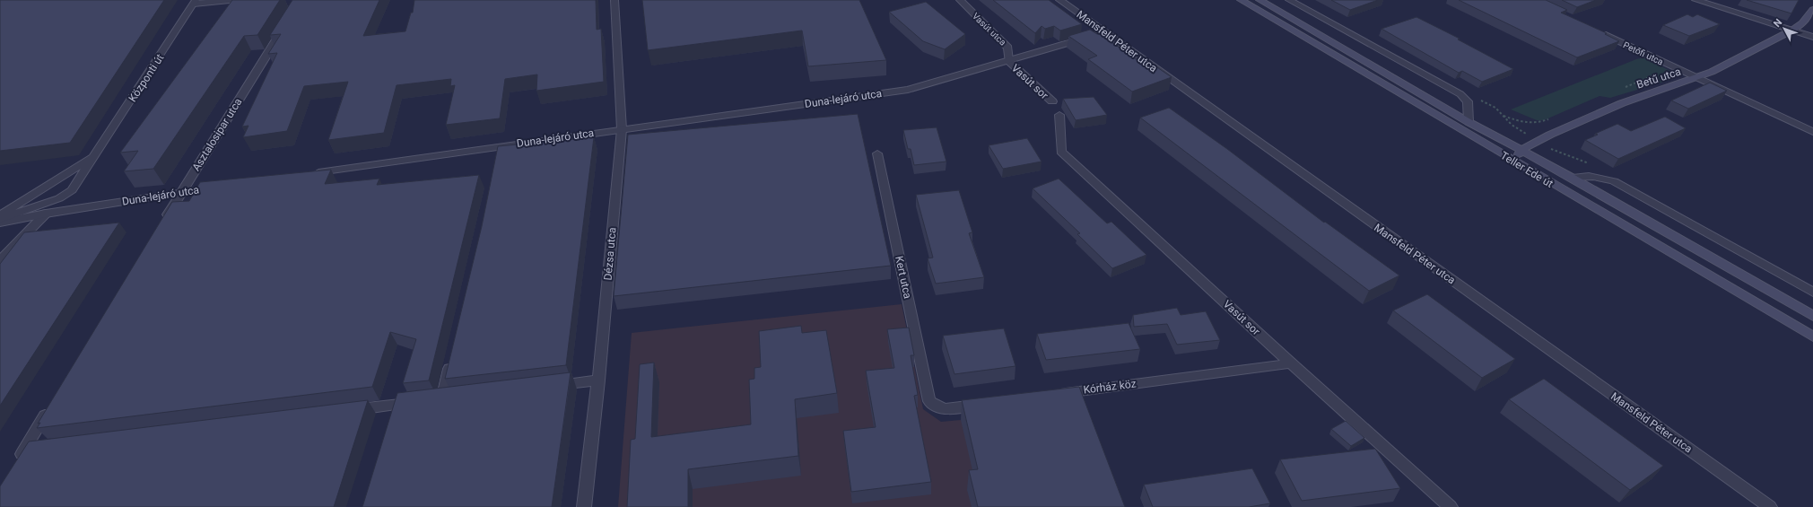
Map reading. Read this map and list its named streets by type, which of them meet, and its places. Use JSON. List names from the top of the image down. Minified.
{"streets":{"main road":["Betű utca","Teller Ede út"],"street":["Vasút utca","Mansfeld Péter utca","Petőfi utca","Központi út","Vasút sor","Duna-lejáró utca","Asztalosipar utca","Dézsa utca","Kert utca","Kórház köz"]},"crossings":[["Vasút utca","Vasút sor"],["Vasút utca","Duna-lejáró utca"],["Mansfeld Péter utca","Duna-lejáró utca"],["Petőfi utca","Betű utca"],["Betű utca","Teller Ede út"],["Vasút sor","Duna-lejáró utca"],["Vasút sor","Kórház köz"],["Duna-lejáró utca","Asztalosipar utca"],["Duna-lejáró utca","Dézsa utca"]],"north":"top left"}
